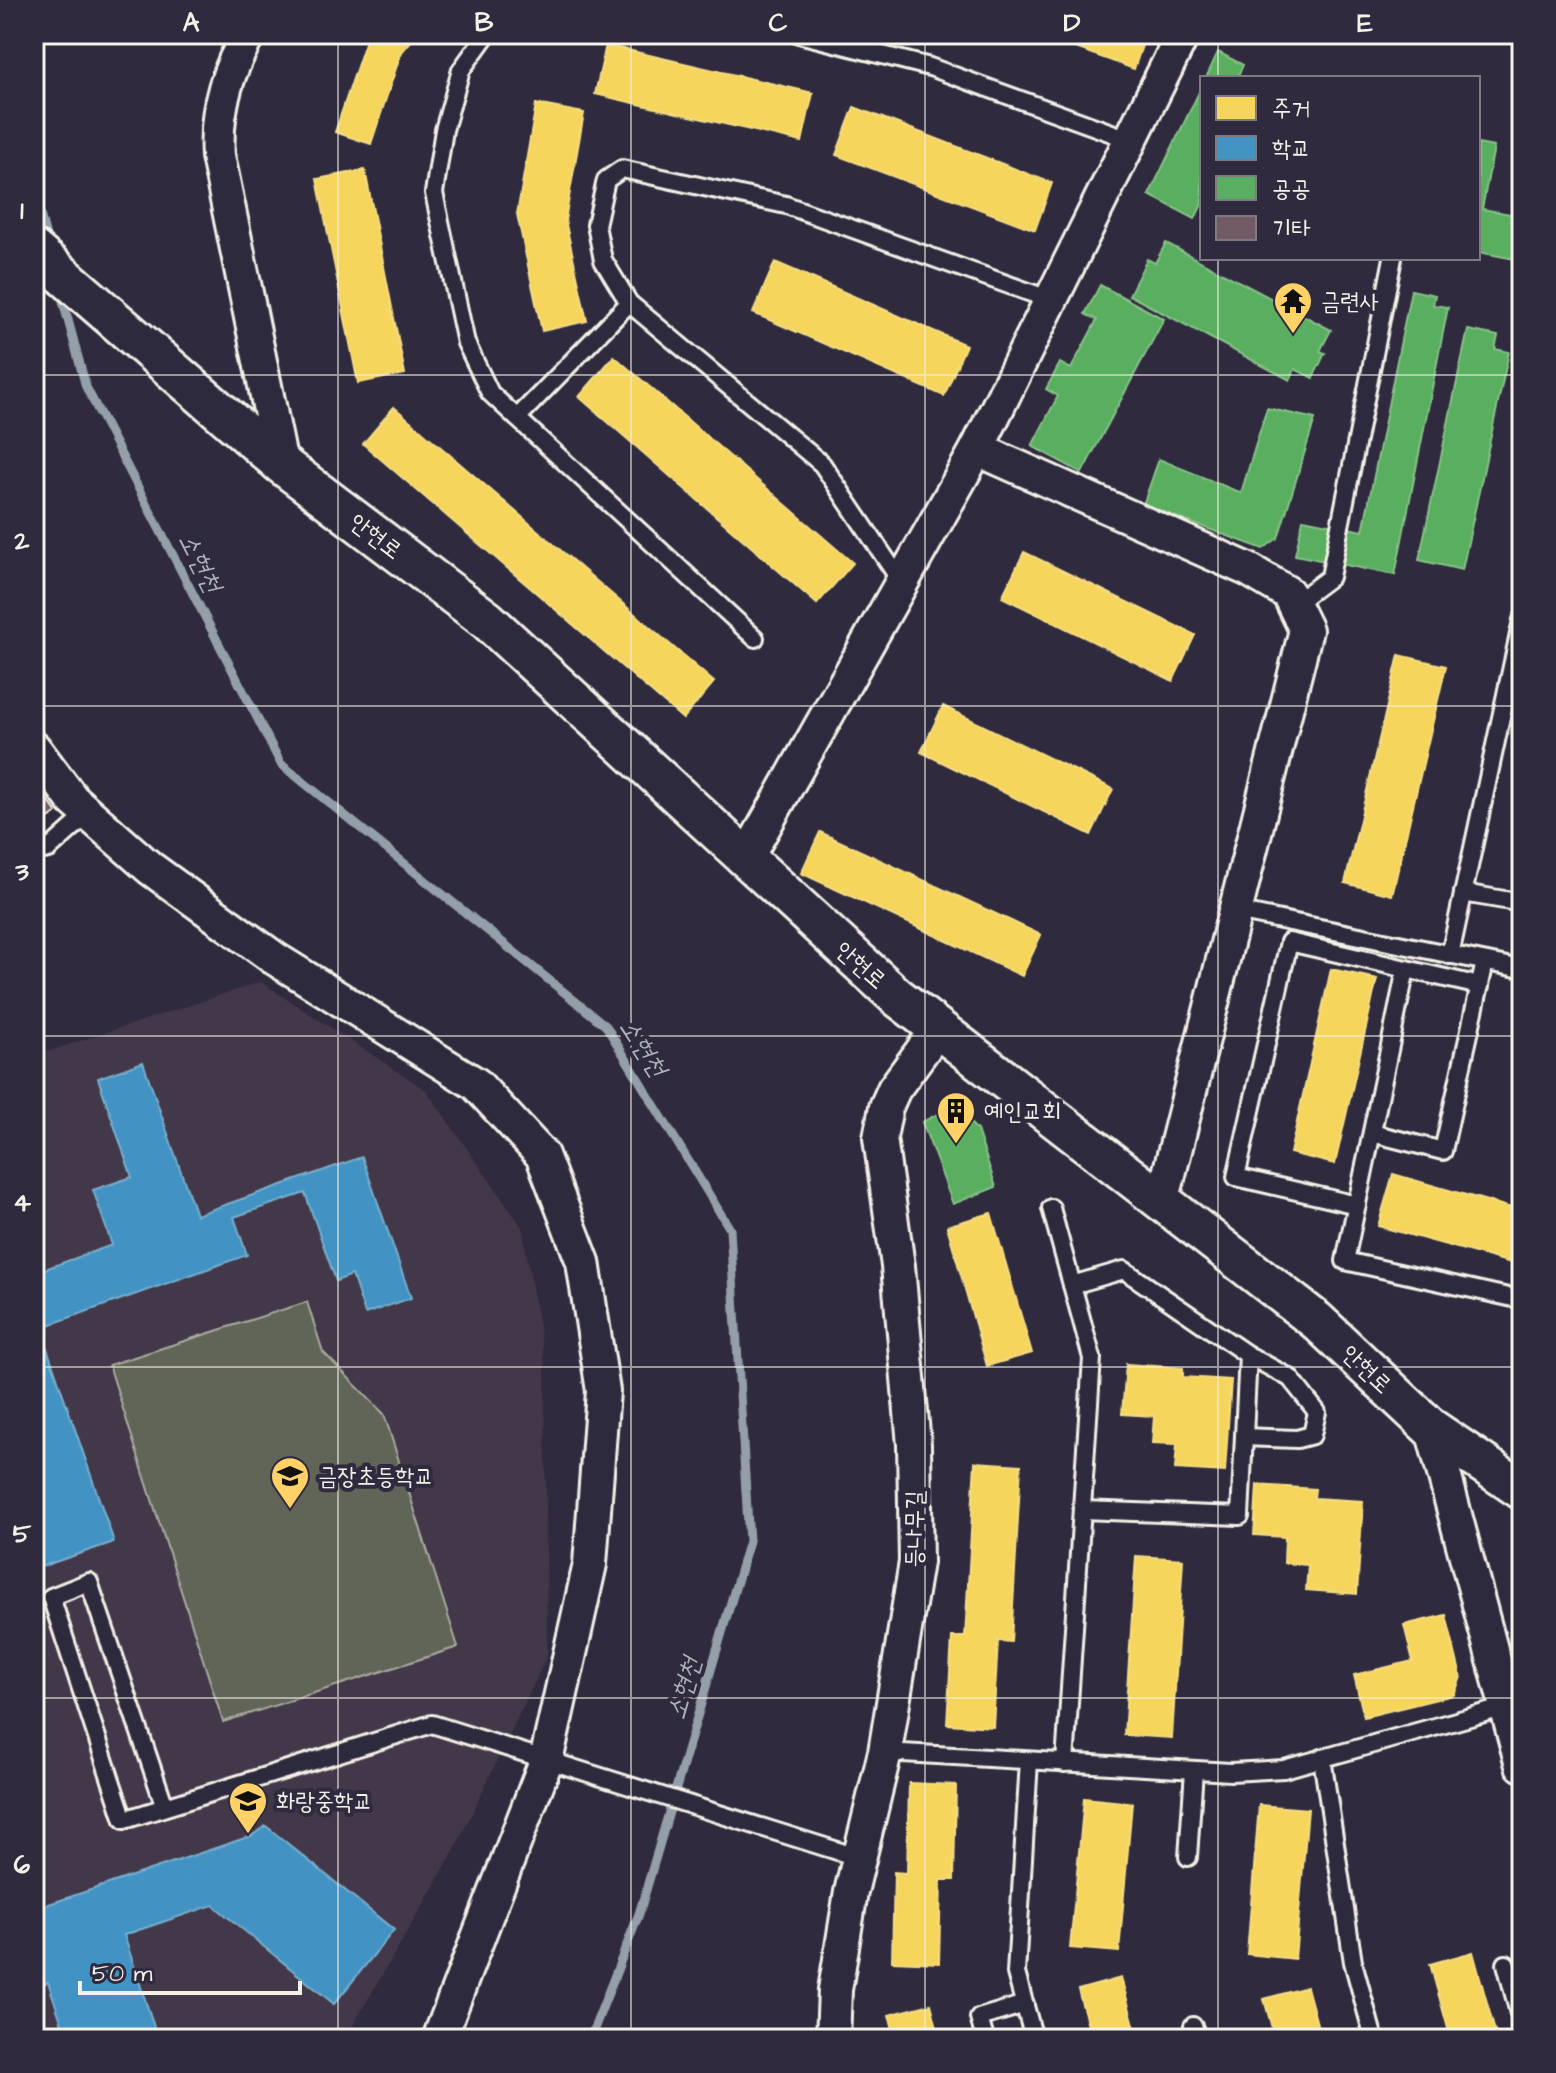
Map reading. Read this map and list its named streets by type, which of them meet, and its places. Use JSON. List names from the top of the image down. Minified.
{"streets":{"street":["안현로","등나무길"]},"crossings":[["안현로","등나무길"]],"water":["소현천"],"places":{"temple":["금련사"],"building":["예인교회"],"school or university":["금장초등학교","화랑중학교"]},"legend":["주거","학교","공공","기타"],"scale_bar":"50 m","grid":{"columns":["A","B","C","D","E"],"rows":["1","2","3","4","5","6"]}}
